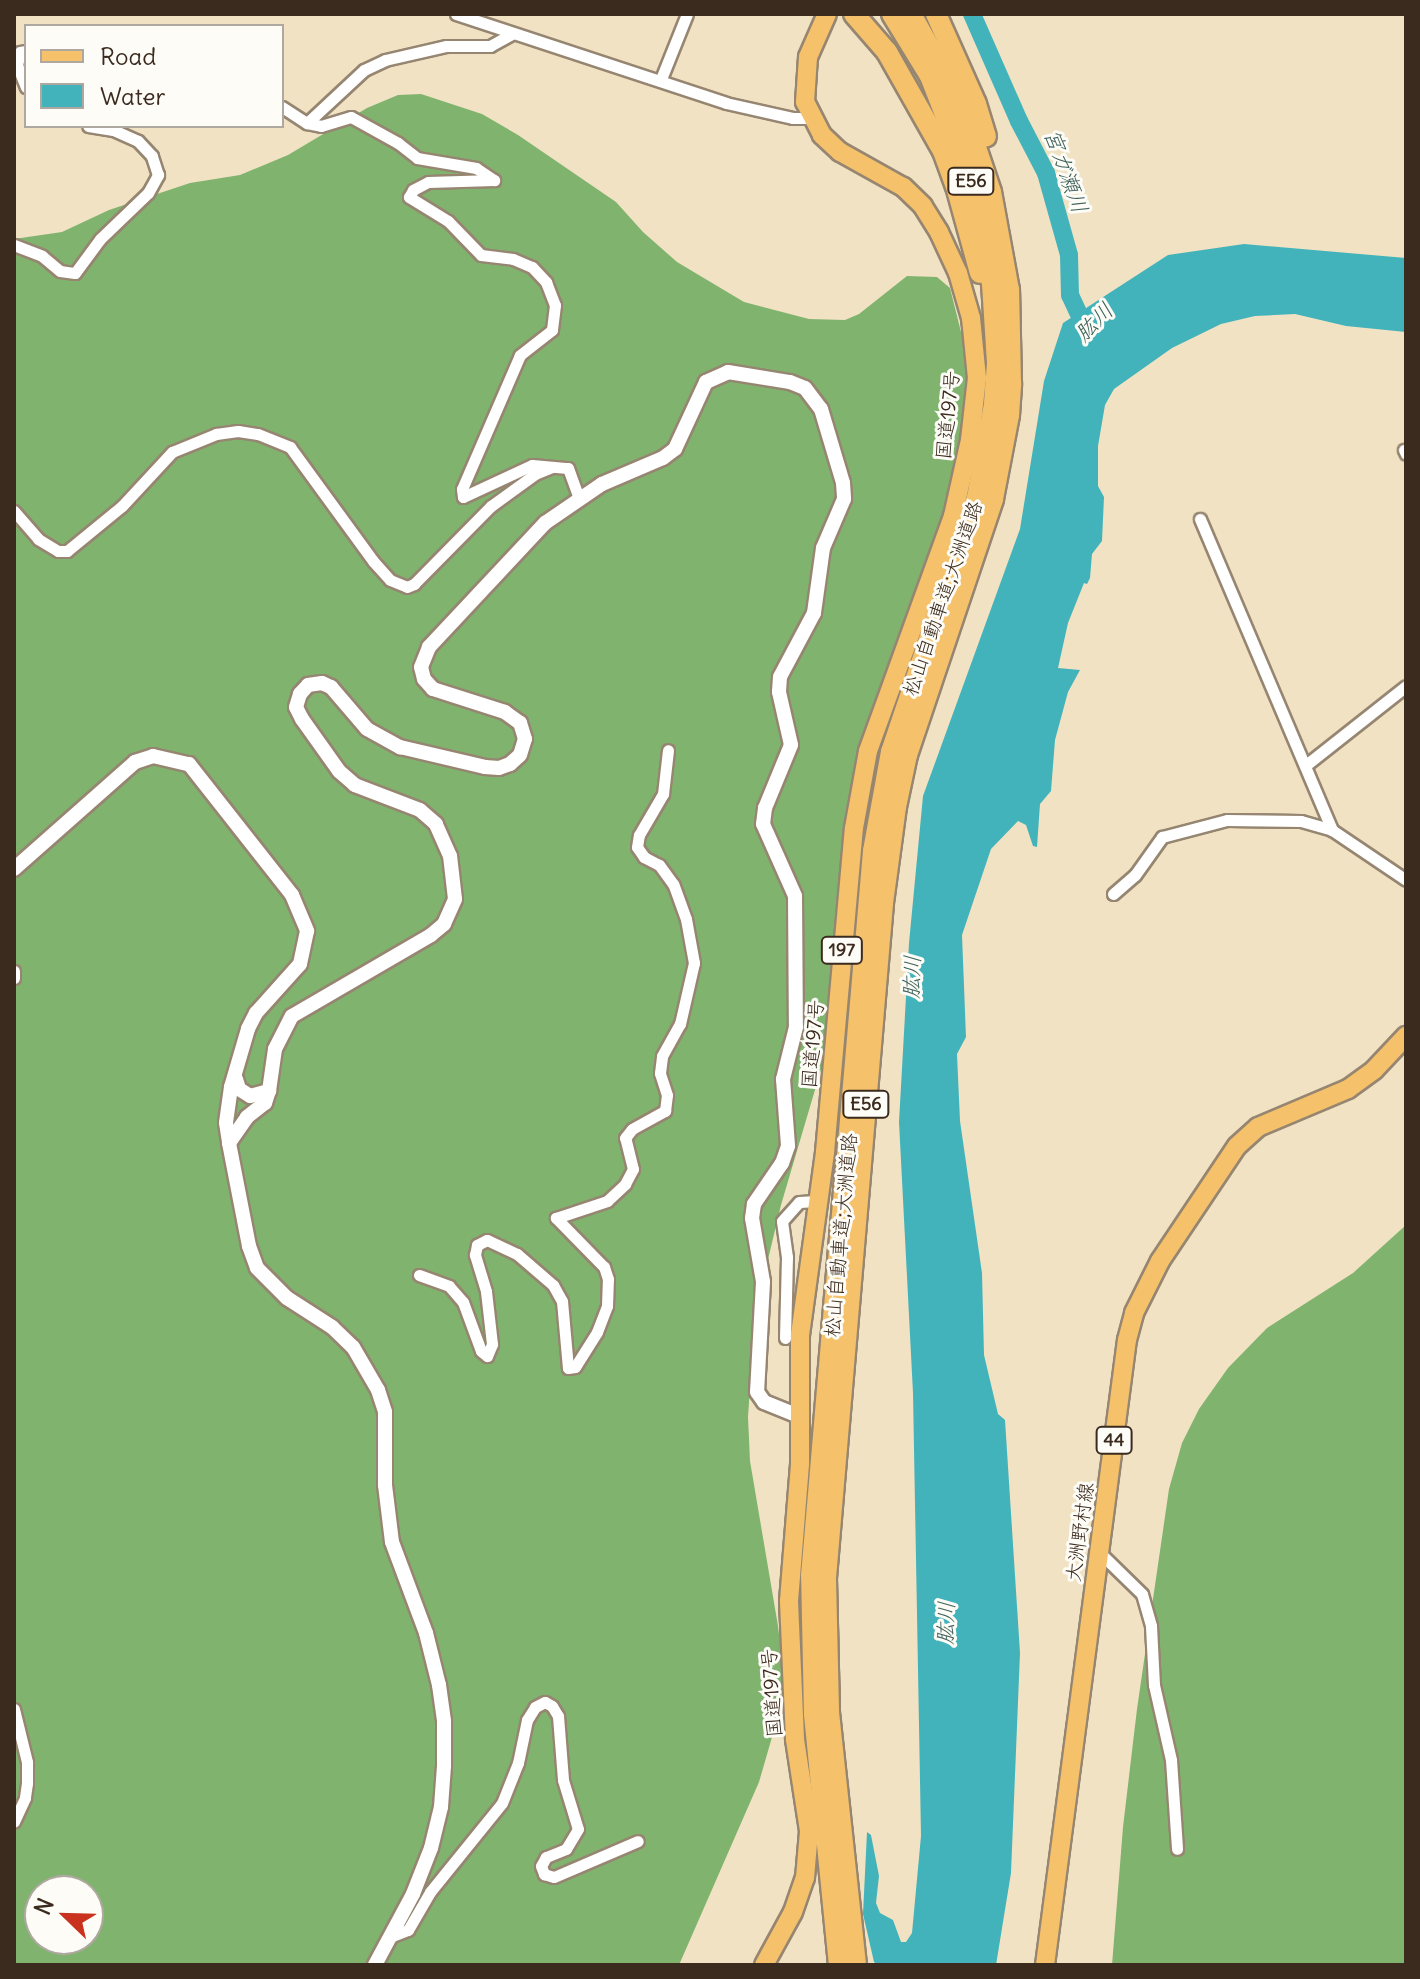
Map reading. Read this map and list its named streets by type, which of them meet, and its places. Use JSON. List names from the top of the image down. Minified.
{"streets":{"highway":["E56","松山自動車道;大洲道路"],"main road":["国道197号","197","44","大洲野村線"]},"water":["宮ガ瀬川","肱川"],"legend":["Road","Water"],"north":"top left"}
